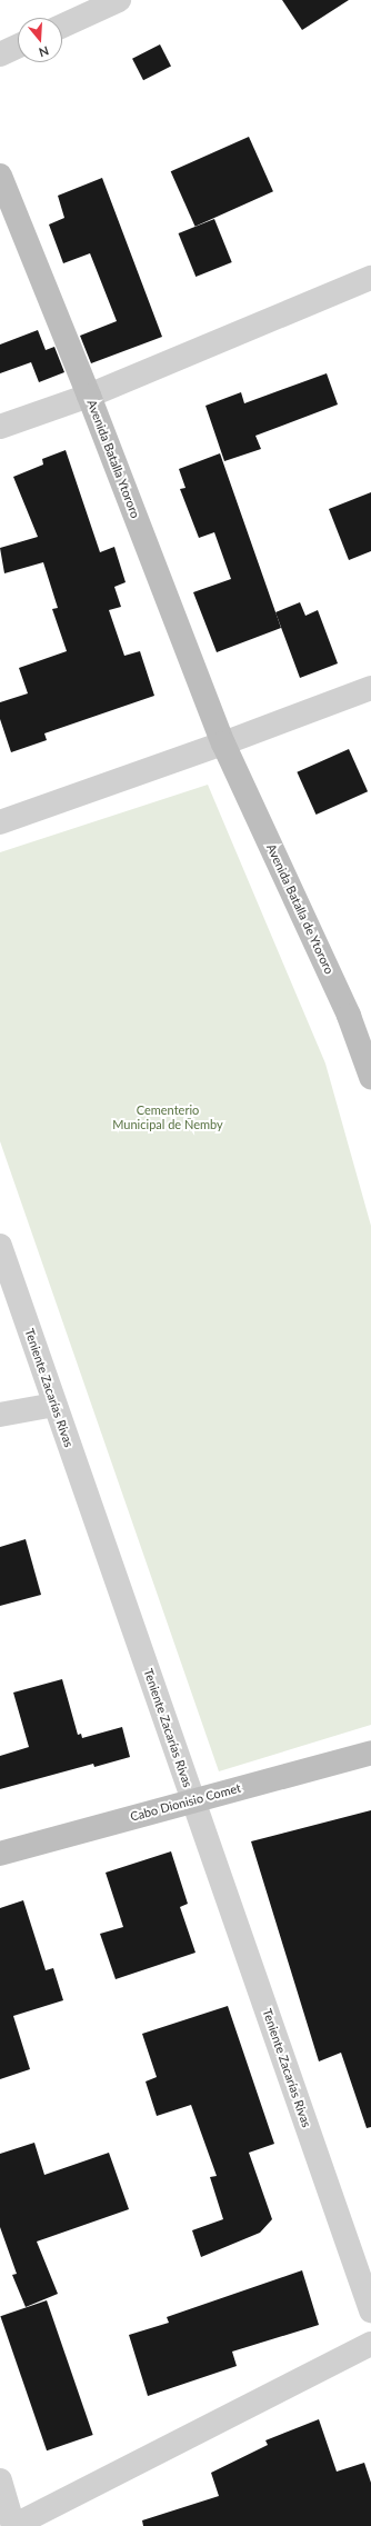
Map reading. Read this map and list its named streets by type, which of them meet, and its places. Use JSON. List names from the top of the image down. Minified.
{"streets":{"street":["Avenida Batalla Ytororo","Avenida Batalla de Ytororo","Teniente Zacarías Rivas","Cabo Dionisio Comet"]},"crossings":[["Avenida Batalla Ytororo","Avenida Batalla de Ytororo"],["Teniente Zacarías Rivas","Cabo Dionisio Comet"]],"parks":["Cementerio Municipal de Ñemby"],"north":"bottom"}
